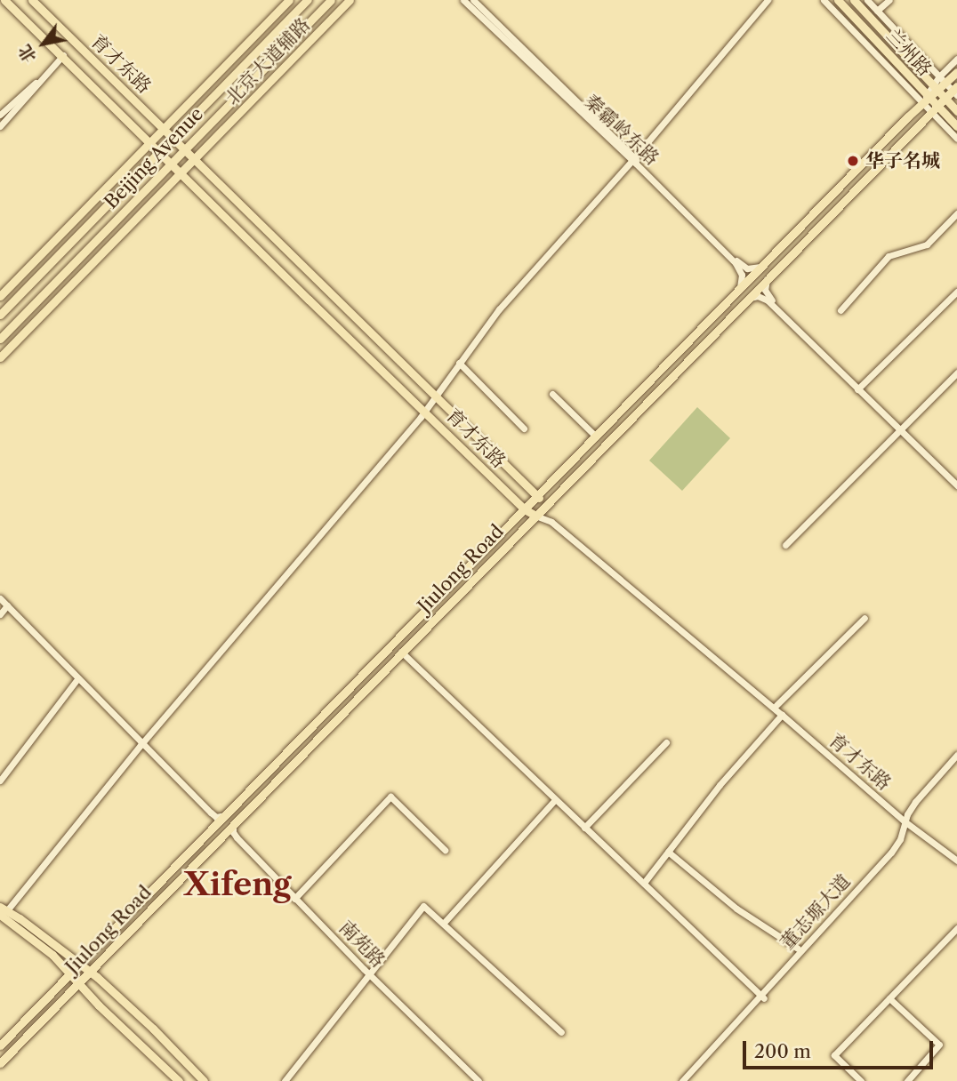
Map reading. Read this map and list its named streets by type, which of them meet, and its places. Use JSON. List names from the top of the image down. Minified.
{"streets":{"main road":["兰州路","北京大道辅路","育才东路","Beijing Avenue","Jiulong Road"],"street":["秦霸岭东路","董志塬大道","南苑路"]},"crossings":[["兰州路","Jiulong Road"],["北京大道辅路","育才东路"],["育才东路","Beijing Avenue"],["育才东路","Jiulong Road"],["育才东路","董志塬大道"],["秦霸岭东路","Jiulong Road"],["Jiulong Road","南苑路"]],"districts":["Xifeng"],"places":["华子名城"],"scale_bar":"200 m","north":"bottom left"}
